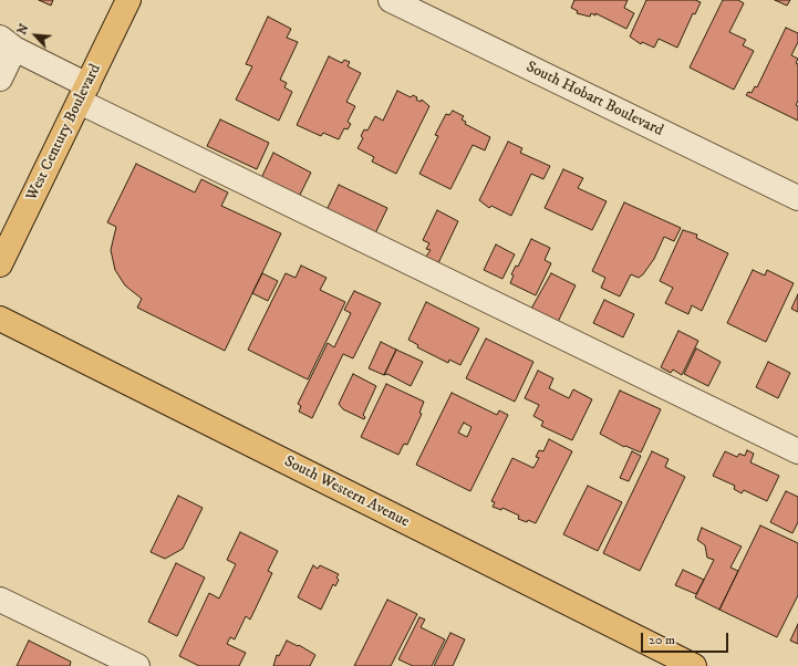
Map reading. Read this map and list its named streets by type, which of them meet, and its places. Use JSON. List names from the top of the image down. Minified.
{"streets":{"main road":["West Century Boulevard","South Western Avenue"],"street":["South Hobart Boulevard"]},"scale_bar":"20 m","north":"top left"}
